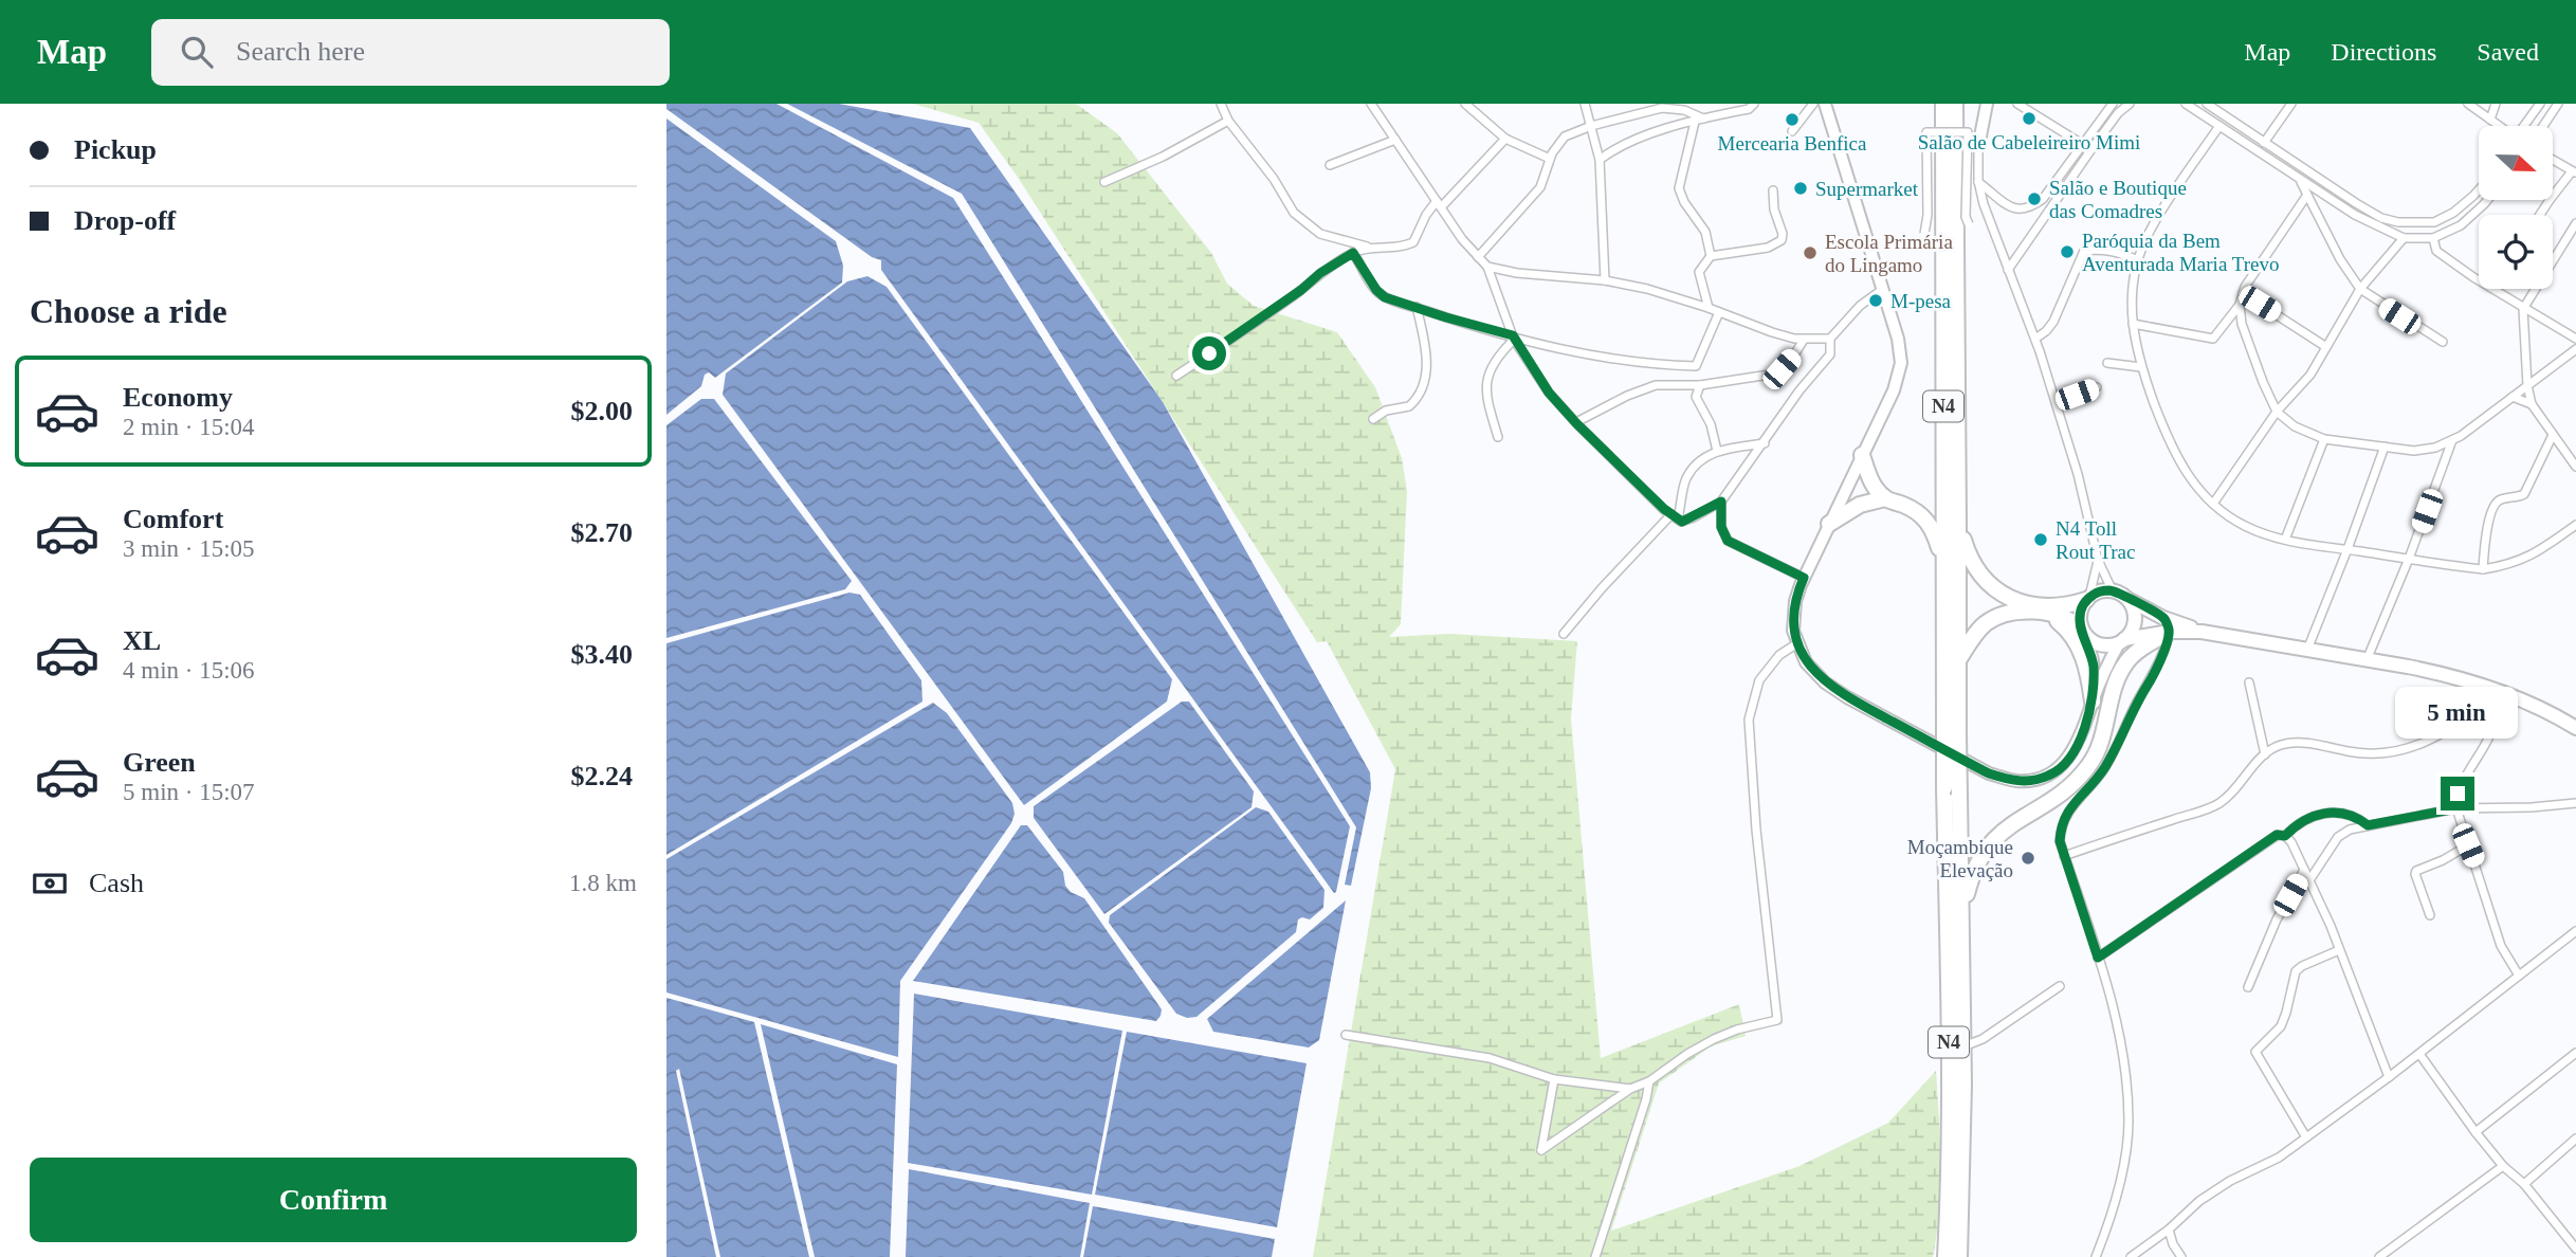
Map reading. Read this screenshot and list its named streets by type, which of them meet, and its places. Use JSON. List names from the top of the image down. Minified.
{"streets":{"highway":["N4"]},"places":["Salão de Cabeleireiro Mimi","Mercearia Benfica","Supermarket","Salão e Boutique das Comadres","Paróquia da Bem Aventurada Maria Trevo","Escola Primária do Lingamo","M-pesa","N4 Toll Rout Trac","Moçambique Elevação"],"north":"right","page":{"header":"Map","search":"Search here","nav":["Map","Directions","Saved"],"banner":["Pickup","Drop-off"],"heading":"Choose a ride","list":[{"name":"Economy","note":"2 min · 15:04","value":"$2.00"},{"name":"Comfort","note":"3 min · 15:05","value":"$2.70"},{"name":"XL","note":"4 min · 15:06","value":"$3.40"},{"name":"Green","note":"5 min · 15:07","value":"$2.24"}],"bubble":"5 min","pay":["Cash","1.8 km"],"buttons":"Confirm"}}
